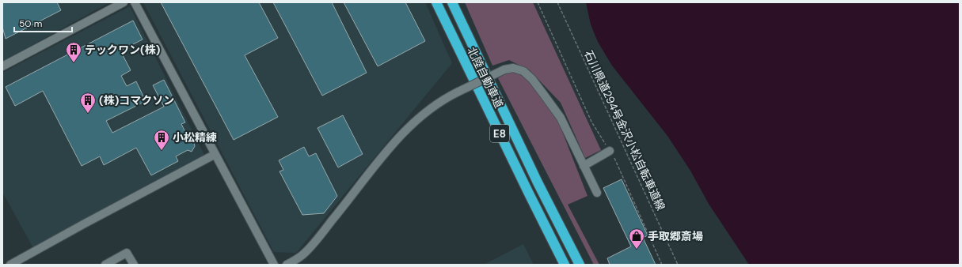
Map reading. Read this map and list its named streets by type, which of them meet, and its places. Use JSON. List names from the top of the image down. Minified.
{"streets":{"highway":["北陸自動車道","E8"],"path":["石川県道294号金沢小松自転車道線"]},"places":{"building":["テックワン(株)","(株)コマクソン","小松精練"],"shop":["手取郷斎場"]},"scale_bar":"50 m"}
